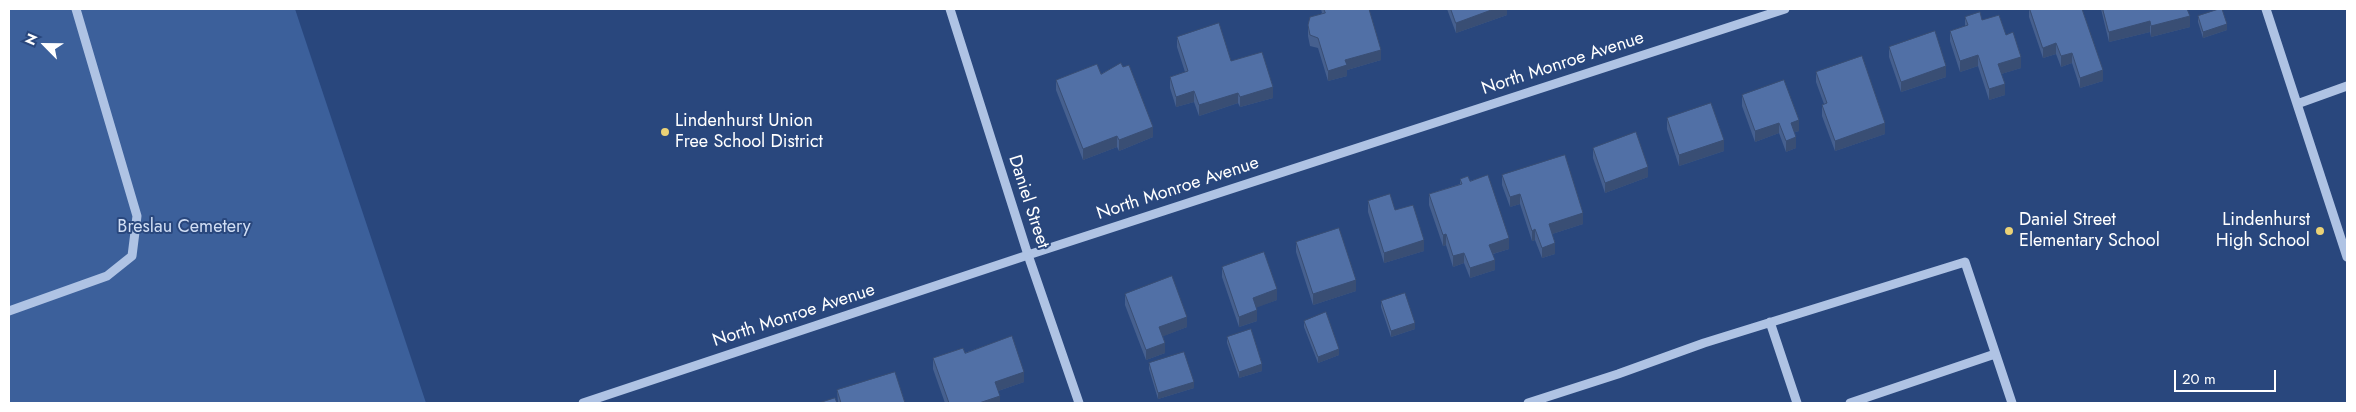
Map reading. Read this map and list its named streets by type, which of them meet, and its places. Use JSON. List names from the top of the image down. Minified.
{"streets":{"street":["North Monroe Avenue","Daniel Street"]},"crossings":[["North Monroe Avenue","Daniel Street"]],"parks":["Breslau Cemetery"],"places":["Lindenhurst Union Free School District","Daniel Street Elementary School","Lindenhurst High School"],"scale_bar":"20 m","north":"top left"}
